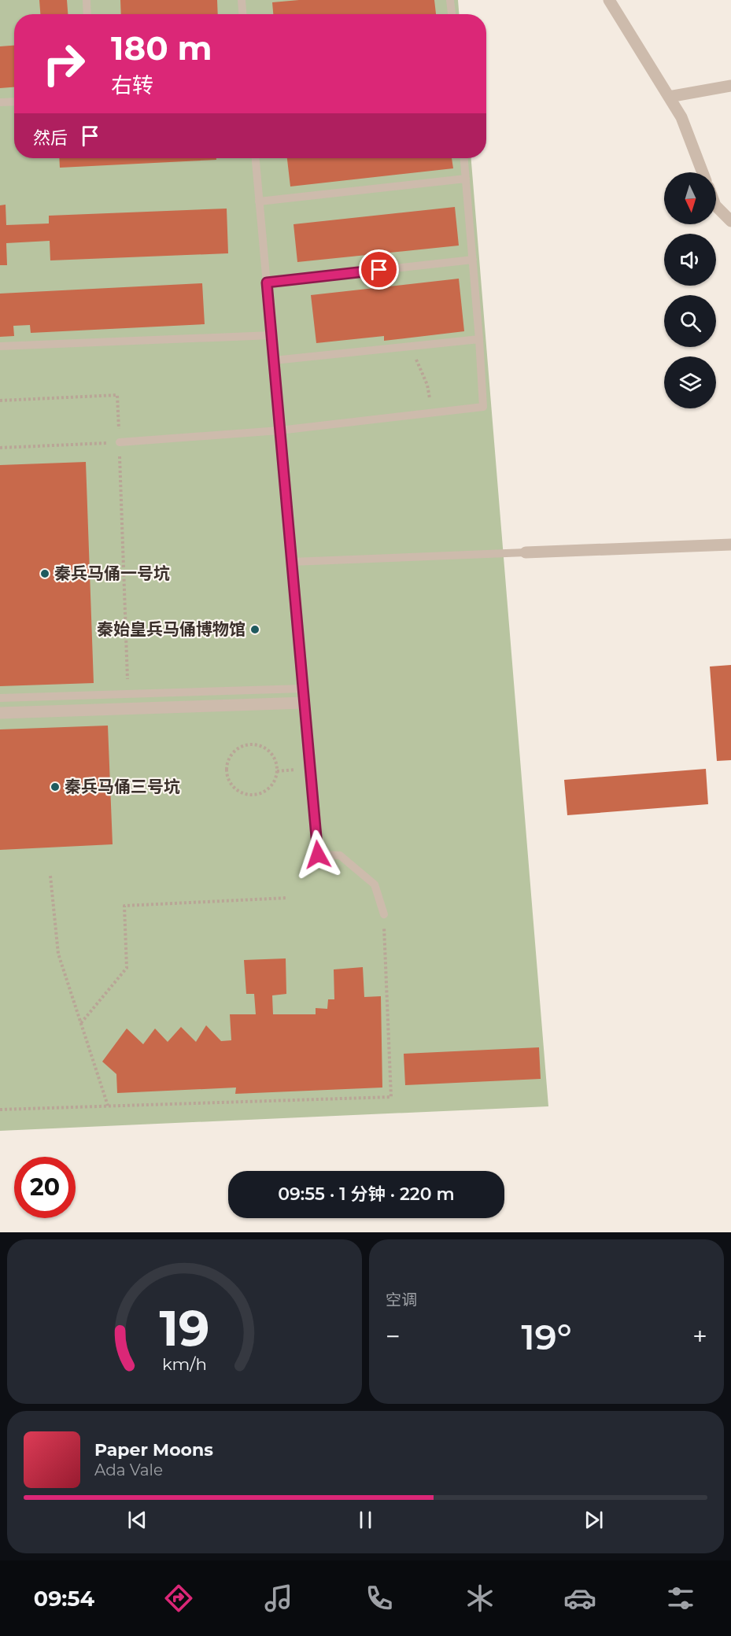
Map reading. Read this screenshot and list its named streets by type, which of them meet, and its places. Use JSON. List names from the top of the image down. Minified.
{"places":["秦兵马俑一号坑","秦始皇兵马俑博物馆","秦兵马俑三号坑"],"north":"bottom","page":{"turn":["180 m","右转"],"then":"然后","limit":"20","trip":"09:55 · 1 分钟 · 220 m","tile":"空调","heat":["−","19°","+"],"song":["Paper Moons","Ada Vale"],"tabs":"09:54","gauge":["19","km/h"]}}
